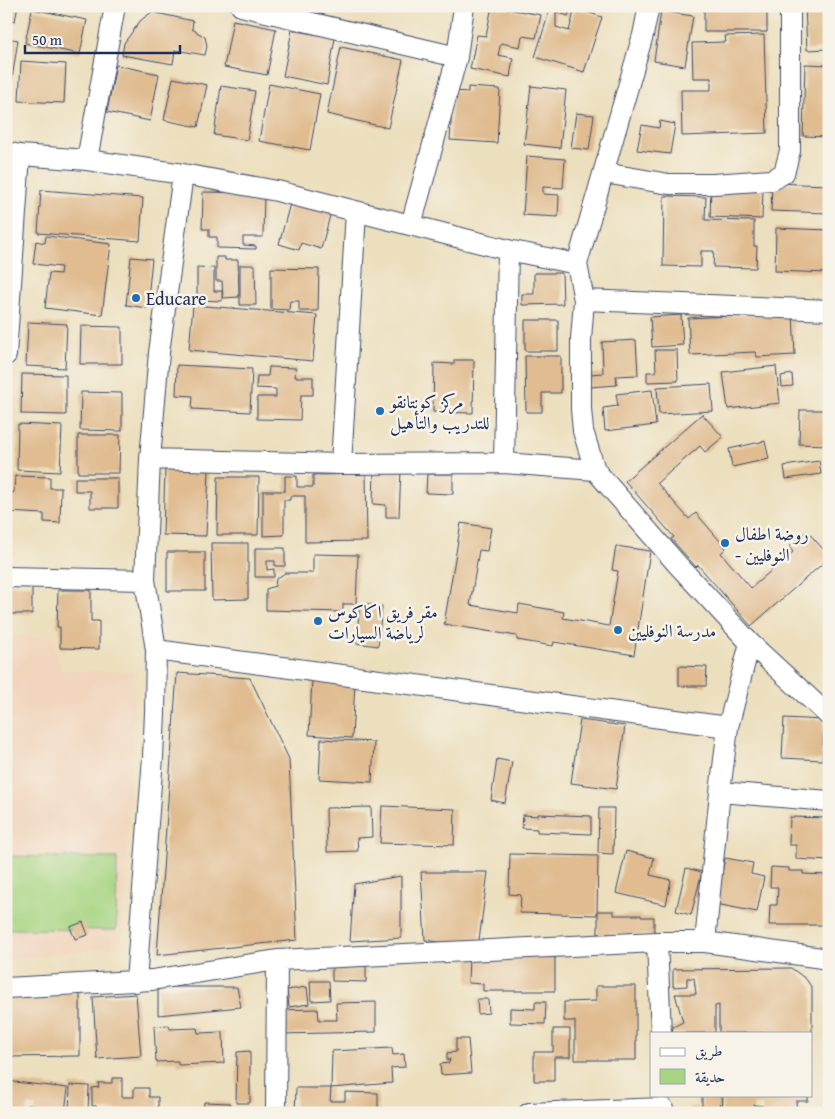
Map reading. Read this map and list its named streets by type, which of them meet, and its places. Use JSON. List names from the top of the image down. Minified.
{"places":["Educare","مركز كونتانقو للتدريب والتأهيل","روضة اطفال - النوفليين","مقر فريق اكاكوس لرياضة السيارات","مدرسة النوفليين"],"legend":["طريق","حديقة"],"scale_bar":"50 m"}
